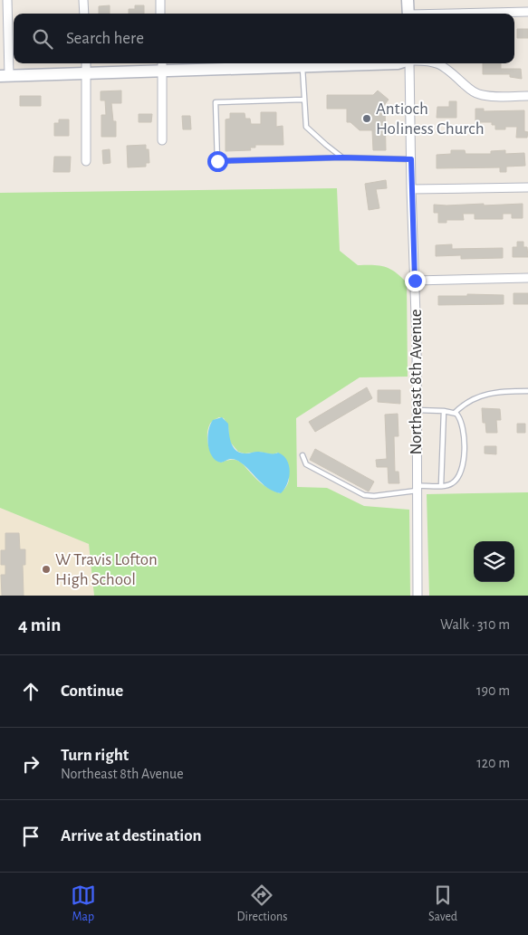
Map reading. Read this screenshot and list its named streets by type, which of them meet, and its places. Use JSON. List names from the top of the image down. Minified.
{"streets":{"street":["Northeast 8th Avenue"]},"places":["Antioch Holiness Church","W Travis Lofton High School"],"page":{"search":"Search here","heading":["4 min","Walk · 310 m"],"list":[["Continue","190 m"],["Turn right","Northeast 8th Avenue","120 m"],"Arrive at destination"],"nav":["Map","Directions","Saved"]}}
